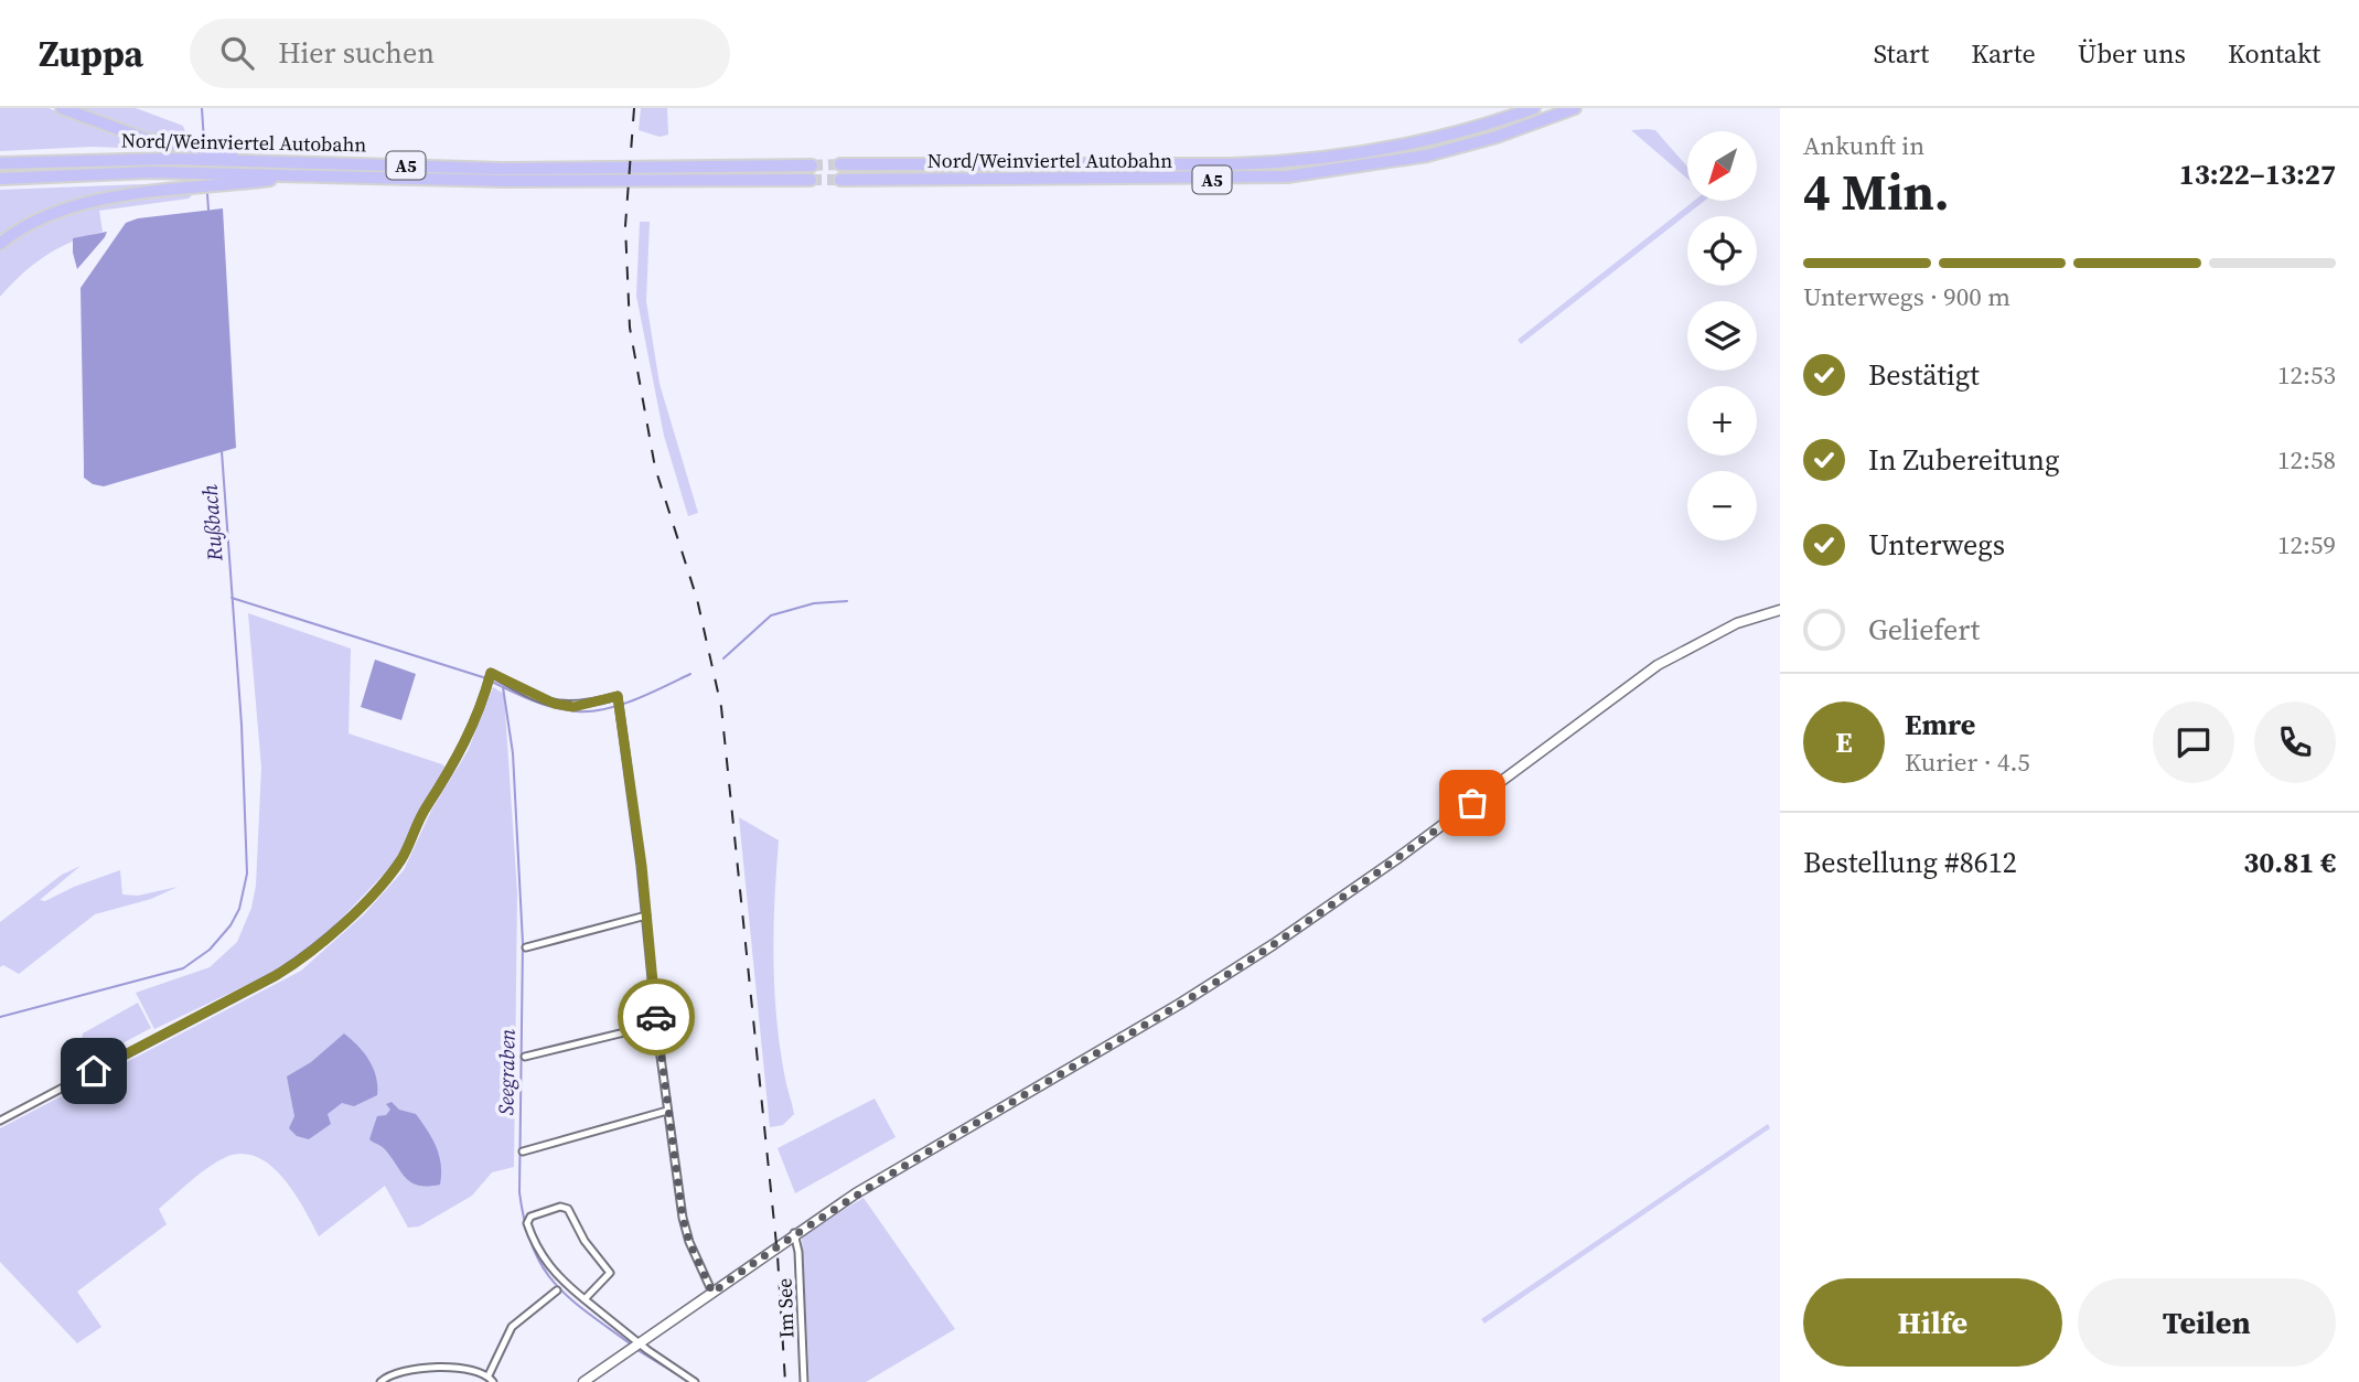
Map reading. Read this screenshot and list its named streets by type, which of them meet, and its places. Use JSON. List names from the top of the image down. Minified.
{"streets":{"highway":["Nord/Weinviertel Autobahn","A5"],"street":["Im See"]},"water":["Rußbach","Seegraben"],"north":"bottom left","page":{"header":"Zuppa","search":"Hier suchen","nav":["Start","Karte","Über uns","Kontakt"],"heading":["4 Min.","Ankunft in","13:22–13:27"],"panel":["Emre","Kurier · 4.5","Bestellung #8612","30.81 €"],"map_buttons":["+","−"],"bar":"Unterwegs · 900 m","list":[["Bestätigt","12:53"],["In Zubereitung","12:58"],["Unterwegs","12:59"],"Geliefert"],"round":"E","buttons":["Hilfe","Teilen"]}}
